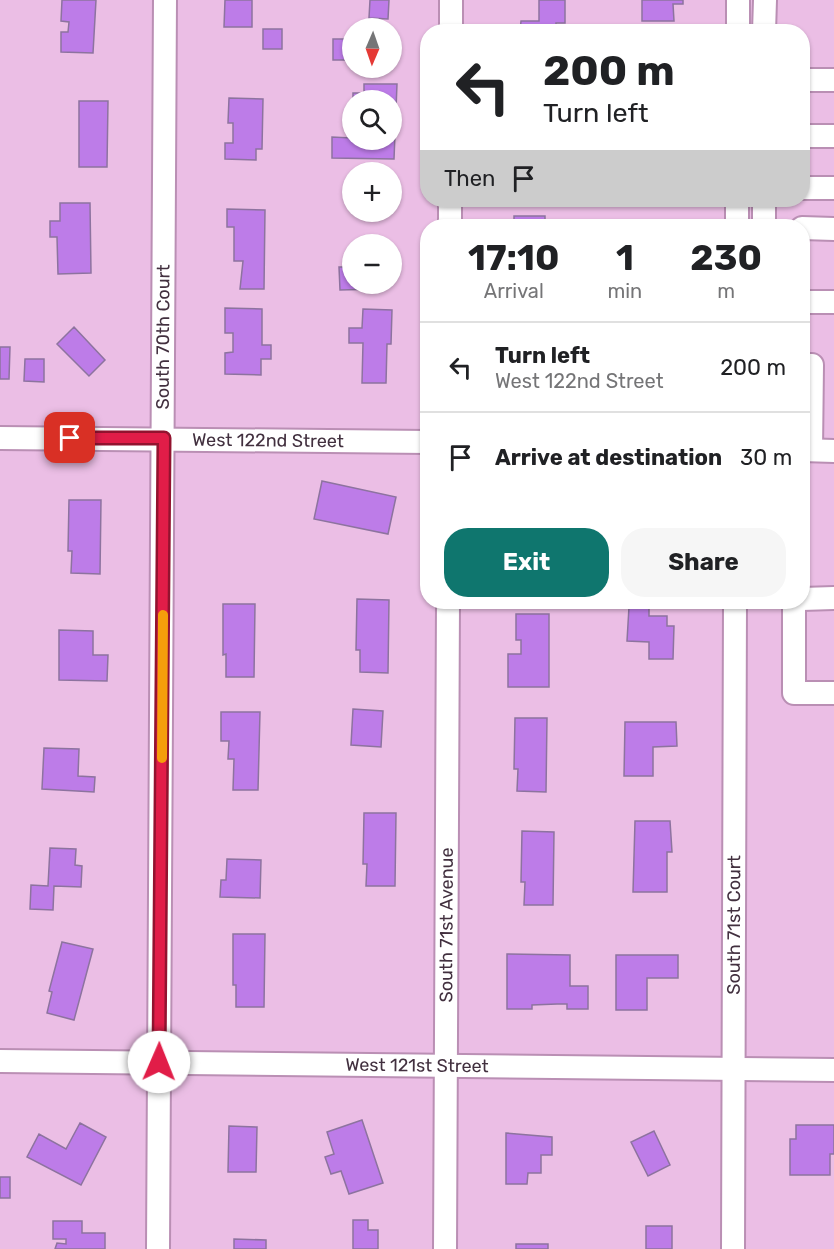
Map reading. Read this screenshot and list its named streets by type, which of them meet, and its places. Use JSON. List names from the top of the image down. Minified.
{"streets":{"street":["South 70th Court","West 122nd Street","South 71st Avenue","South 71st Court","West 121st Street"]},"crossings":[["South 70th Court","West 122nd Street"],["South 70th Court","West 121st Street"],["South 71st Avenue","West 121st Street"],["South 71st Court","West 121st Street"]],"north":"bottom","page":{"map_buttons":["+","−"],"turn":["200 m","Turn left"],"then":"Then","eta":["17:10","Arrival","1","min","230","m"],"list":[{"name":"Turn left","note":"West 122nd Street","value":"200 m"},{"name":"Arrive at destination","value":"30 m"}],"buttons":["Exit","Share"]}}
